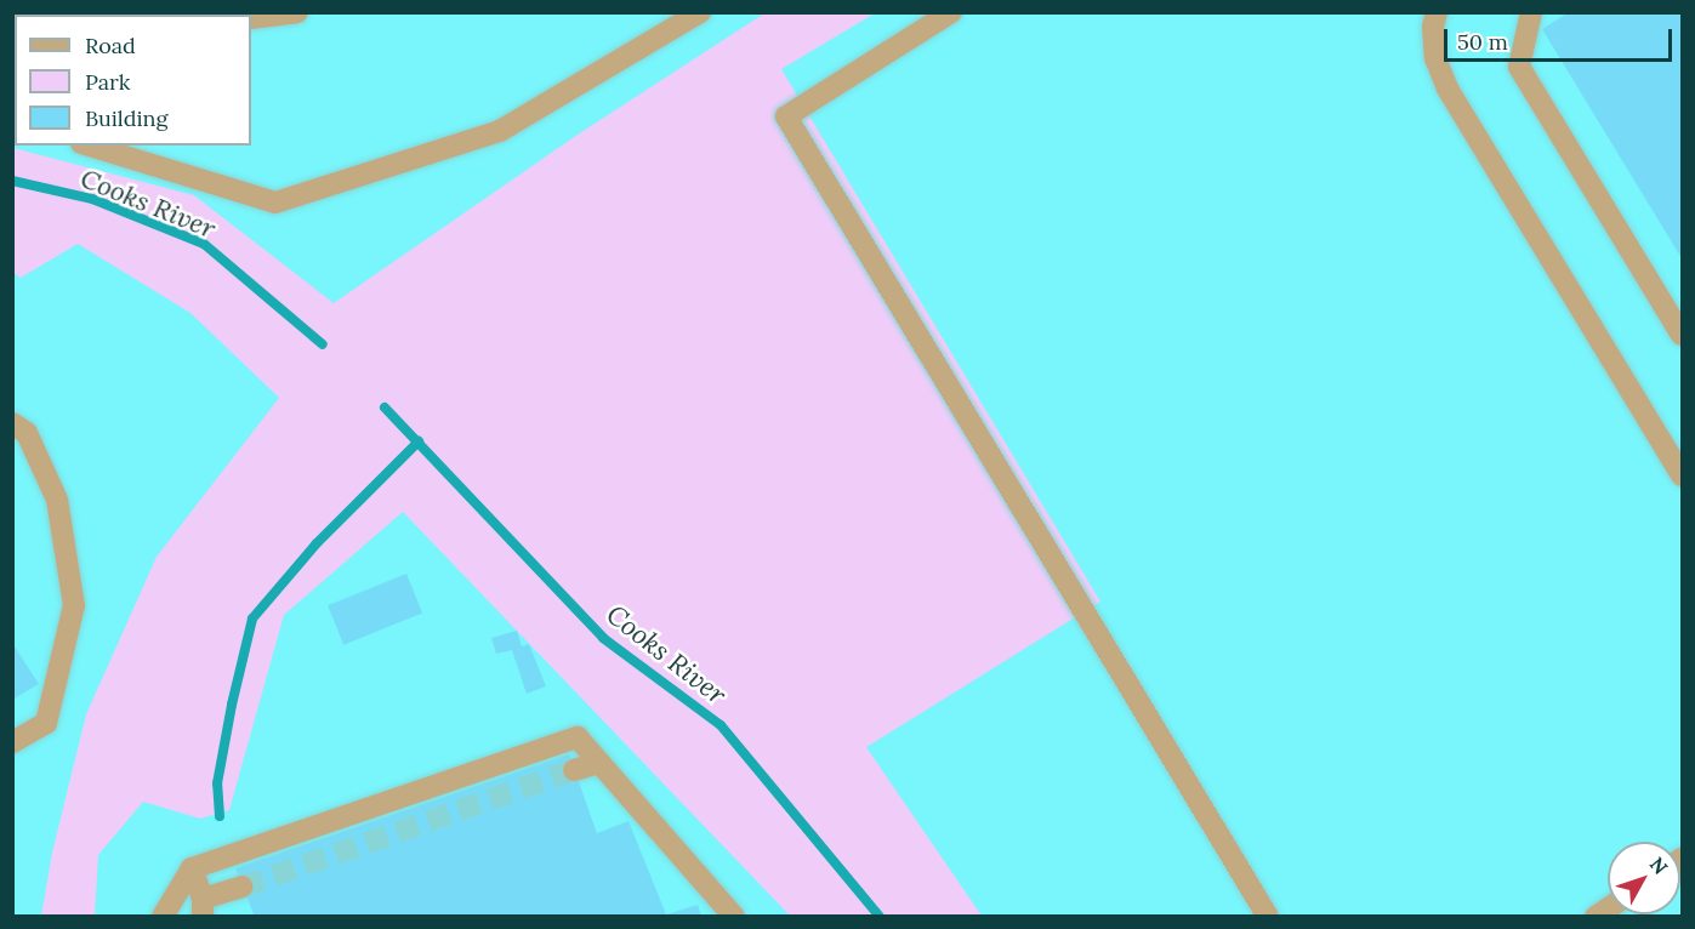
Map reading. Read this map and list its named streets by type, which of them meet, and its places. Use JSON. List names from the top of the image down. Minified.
{"water":["Cooks River"],"legend":["Road","Park","Building"],"scale_bar":"50 m","north":"top right"}
